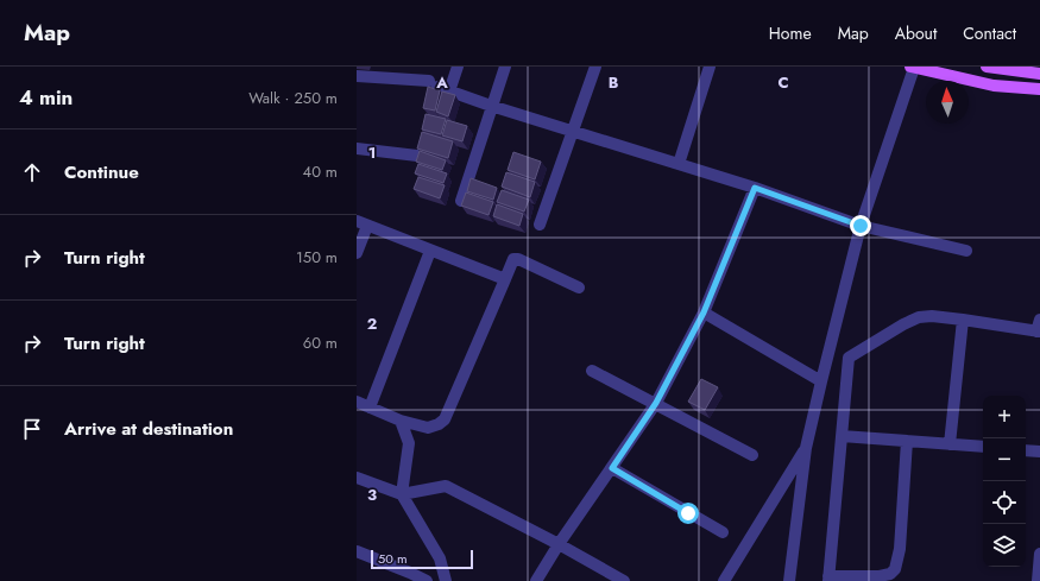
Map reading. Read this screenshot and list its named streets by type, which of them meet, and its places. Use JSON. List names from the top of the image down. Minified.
{"scale_bar":"50 m","north":"top","page":{"header":"Map","nav":["Home","Map","About","Contact"],"heading":["4 min","Walk · 250 m"],"list":[["Continue","40 m"],["Turn right","150 m"],["Turn right","60 m"],"Arrive at destination"],"map_buttons":["+","−"],"scale":"50 m"},"grid":{"columns":["A","B","C"],"rows":["1","2","3"]}}
